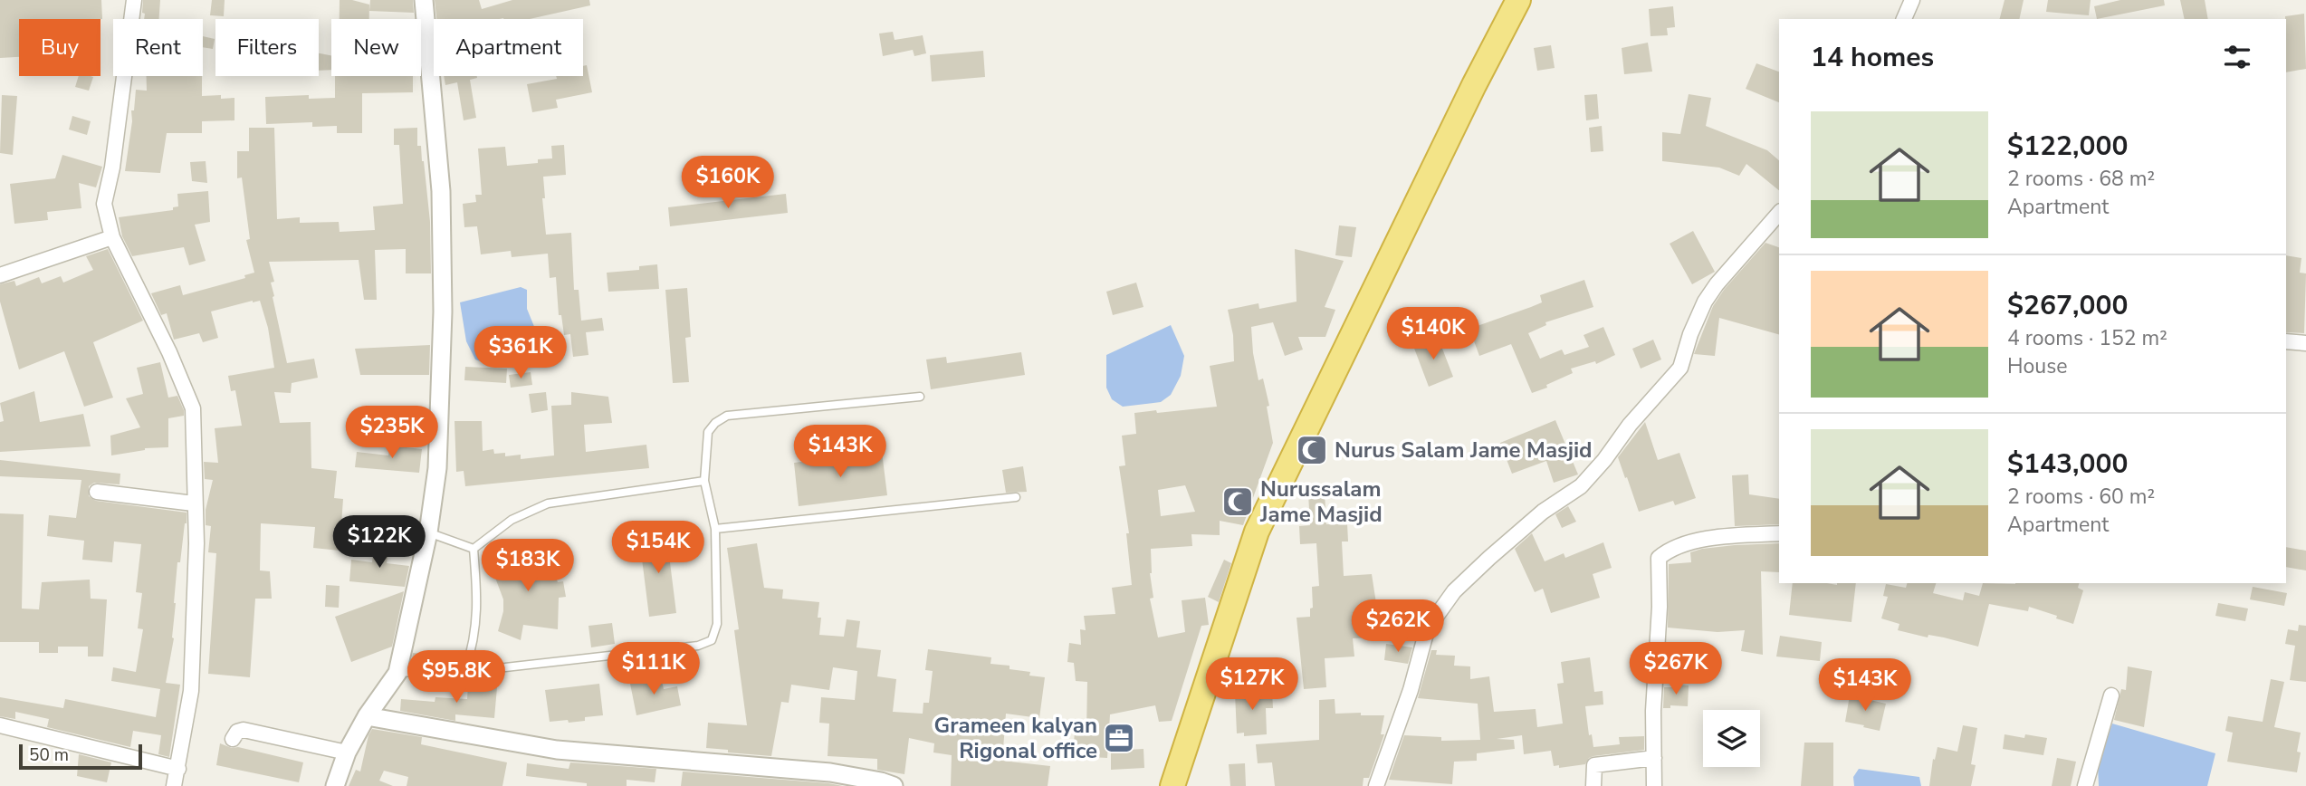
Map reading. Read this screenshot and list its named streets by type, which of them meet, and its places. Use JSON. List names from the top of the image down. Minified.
{"places":{"mosque":["Nurus Salam Jame Masjid","Nurussalam Jame Masjid"],"office":["Grameen kalyan Rigonal office"]},"scale_bar":"50 m","page":{"chip":["Buy","Rent","Filters","New","Apartment"],"heading":"14 homes","list":[{"name":"$122,000","note":"2 rooms · 68 m² · Apartment"},{"name":"$267,000","note":"4 rooms · 152 m² · House"},{"name":"$143,000","note":"2 rooms · 60 m² · Apartment"}],"price":["$160K","$140K","$361K","$235K","$143K","$122K","$154K","$183K","$262K","$111K","$267K","$95.8K","$127K","$143K"],"scale":"50 m"}}
